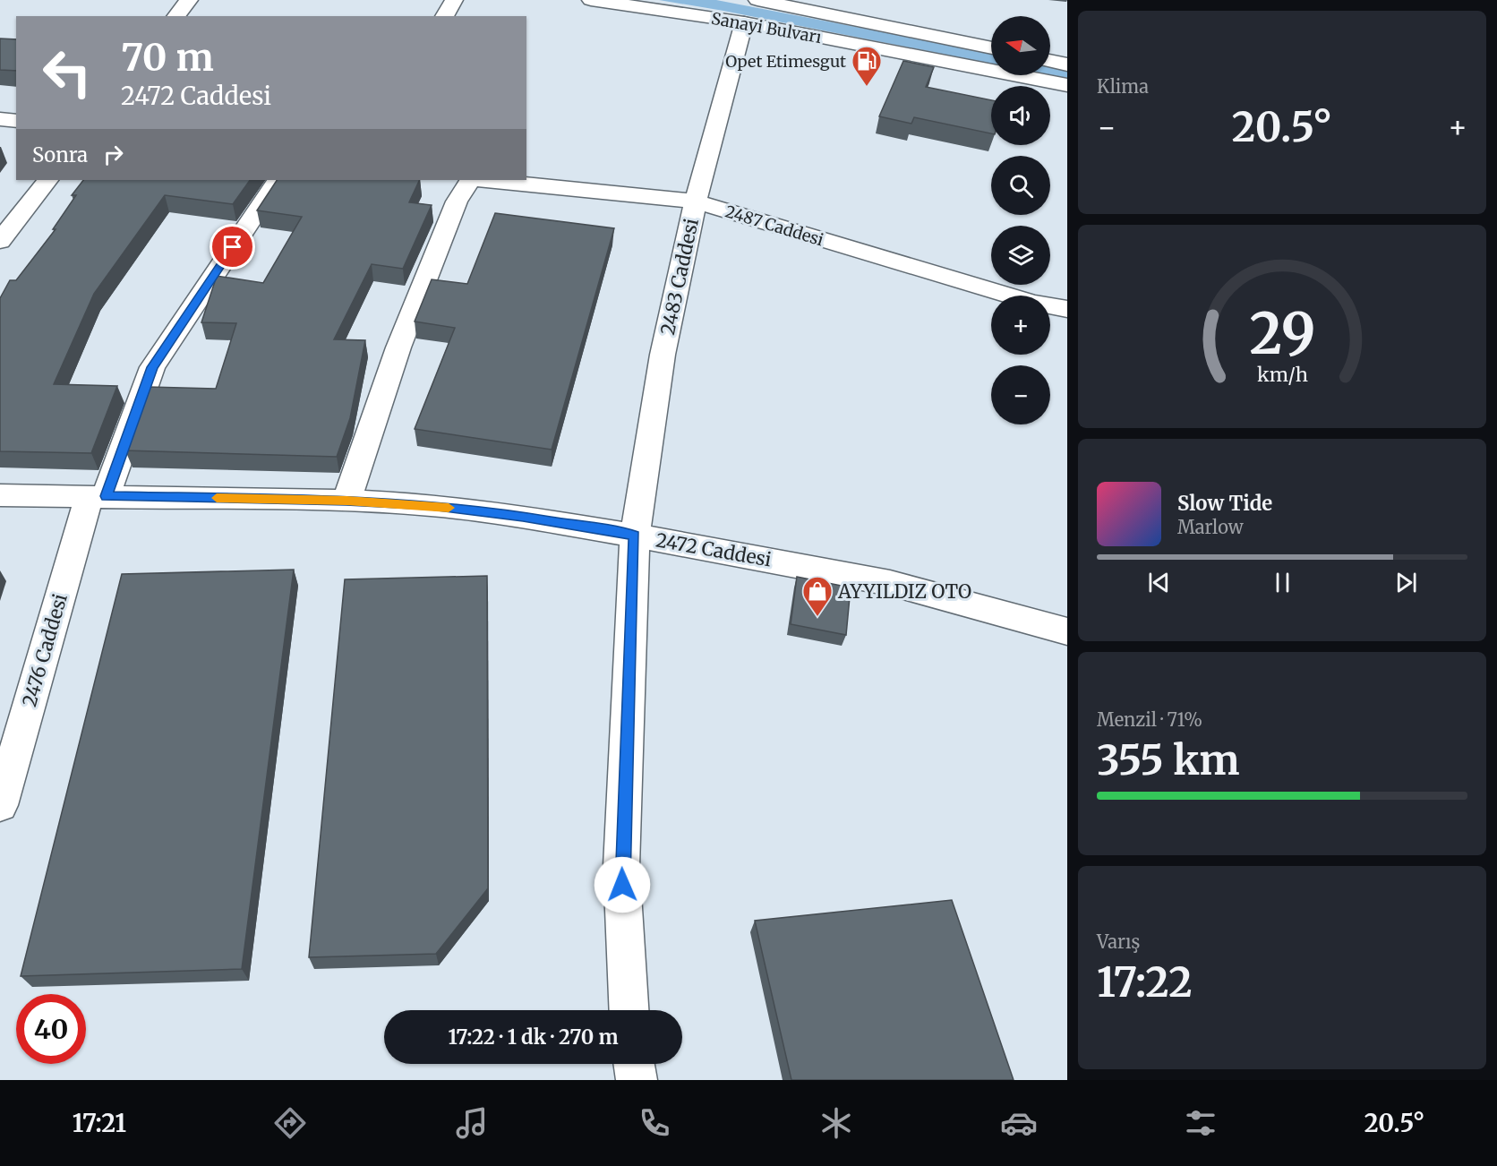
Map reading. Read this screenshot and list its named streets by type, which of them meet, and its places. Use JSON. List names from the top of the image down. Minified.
{"streets":{"street":["Sanayi Bulvarı","2487 Caddesi","2483 Caddesi","2472 Caddesi","2476 Caddesi"]},"crossings":[["Sanayi Bulvarı","2483 Caddesi"],["2487 Caddesi","2483 Caddesi"],["2483 Caddesi","2472 Caddesi"],["2472 Caddesi","2476 Caddesi"]],"places":{"fuel station":["Opet Etimesgut"],"shop":["AYYILDIZ OTO"]},"north":"left","page":{"tile":["Klima",["Menzil · 71%","355 km"],["Varış","17:22"]],"map_buttons":["+","−"],"turn":["70 m","2472 Caddesi"],"heat":["−","20.5°","+"],"then":"Sonra","song":["Slow Tide","Marlow"],"limit":"40","trip":"17:22 · 1 dk · 270 m","tabs":["17:21","20.5°"],"gauge":["29","km/h"]}}
